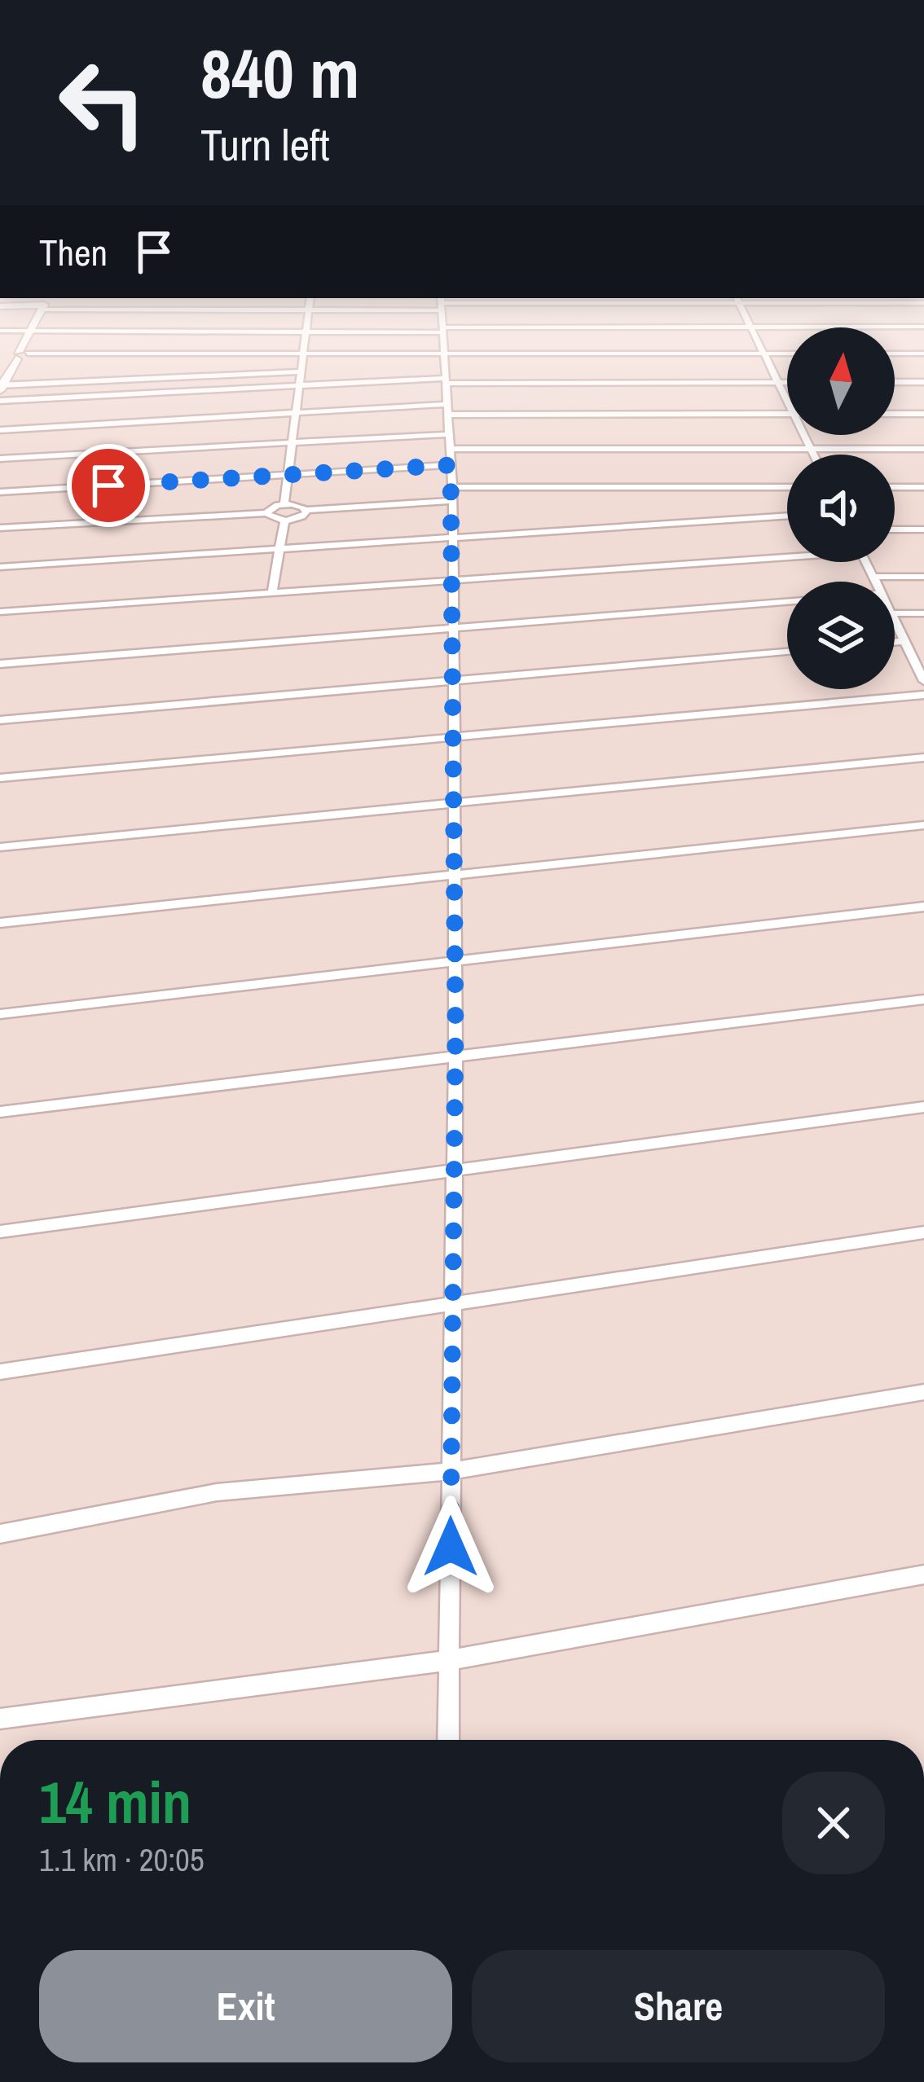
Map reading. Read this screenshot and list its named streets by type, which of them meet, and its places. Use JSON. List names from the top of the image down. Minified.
{"north":"top","page":{"turn":["840 m","Turn left"],"then":"Then","heading":["14 min","1.1 km · 20:05"],"buttons":["Exit","Share"]}}
